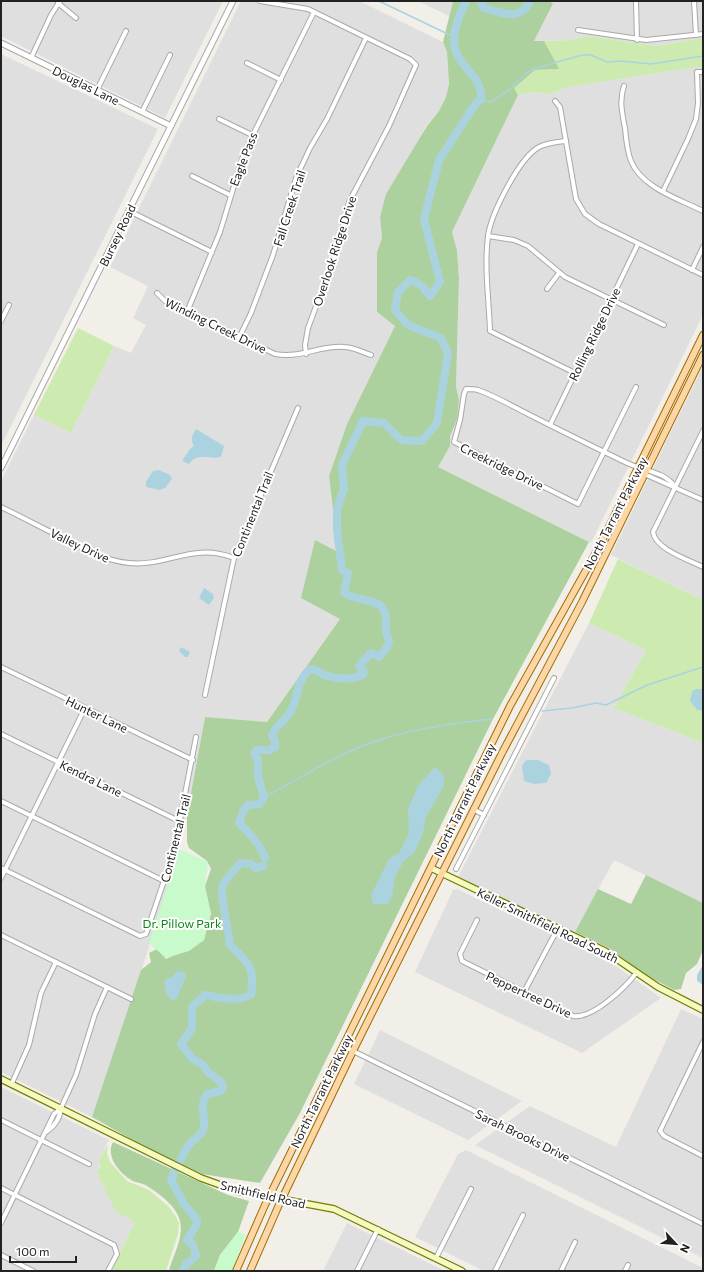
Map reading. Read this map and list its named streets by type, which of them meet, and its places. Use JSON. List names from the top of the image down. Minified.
{"streets":{"main road":["North Tarrant Parkway","Keller Smithfield Road South","Smithfield Road"],"street":["Douglas Lane","Eagle Pass","Fall Creek Trail","Bursey Road","Overlook Ridge Drive","Winding Creek Drive","Rolling Ridge Drive","Creekridge Drive","Continental Trail","Valley Drive","Hunter Lane","Kendra Lane","Peppertree Drive","Sarah Brooks Drive"]},"crossings":[["Douglas Lane","Bursey Road"],["Eagle Pass","Winding Creek Drive"],["Fall Creek Trail","Overlook Ridge Drive"],["Fall Creek Trail","Winding Creek Drive"],["Overlook Ridge Drive","Winding Creek Drive"],["Rolling Ridge Drive","Creekridge Drive"],["North Tarrant Parkway","Keller Smithfield Road South"],["North Tarrant Parkway","Sarah Brooks Drive"],["North Tarrant Parkway","Smithfield Road"],["Continental Trail","Valley Drive"],["Continental Trail","Hunter Lane"],["Continental Trail","Kendra Lane"],["Keller Smithfield Road South","Peppertree Drive"]],"parks":["Dr. Pillow Park"],"scale_bar":"100 m","north":"bottom right"}
